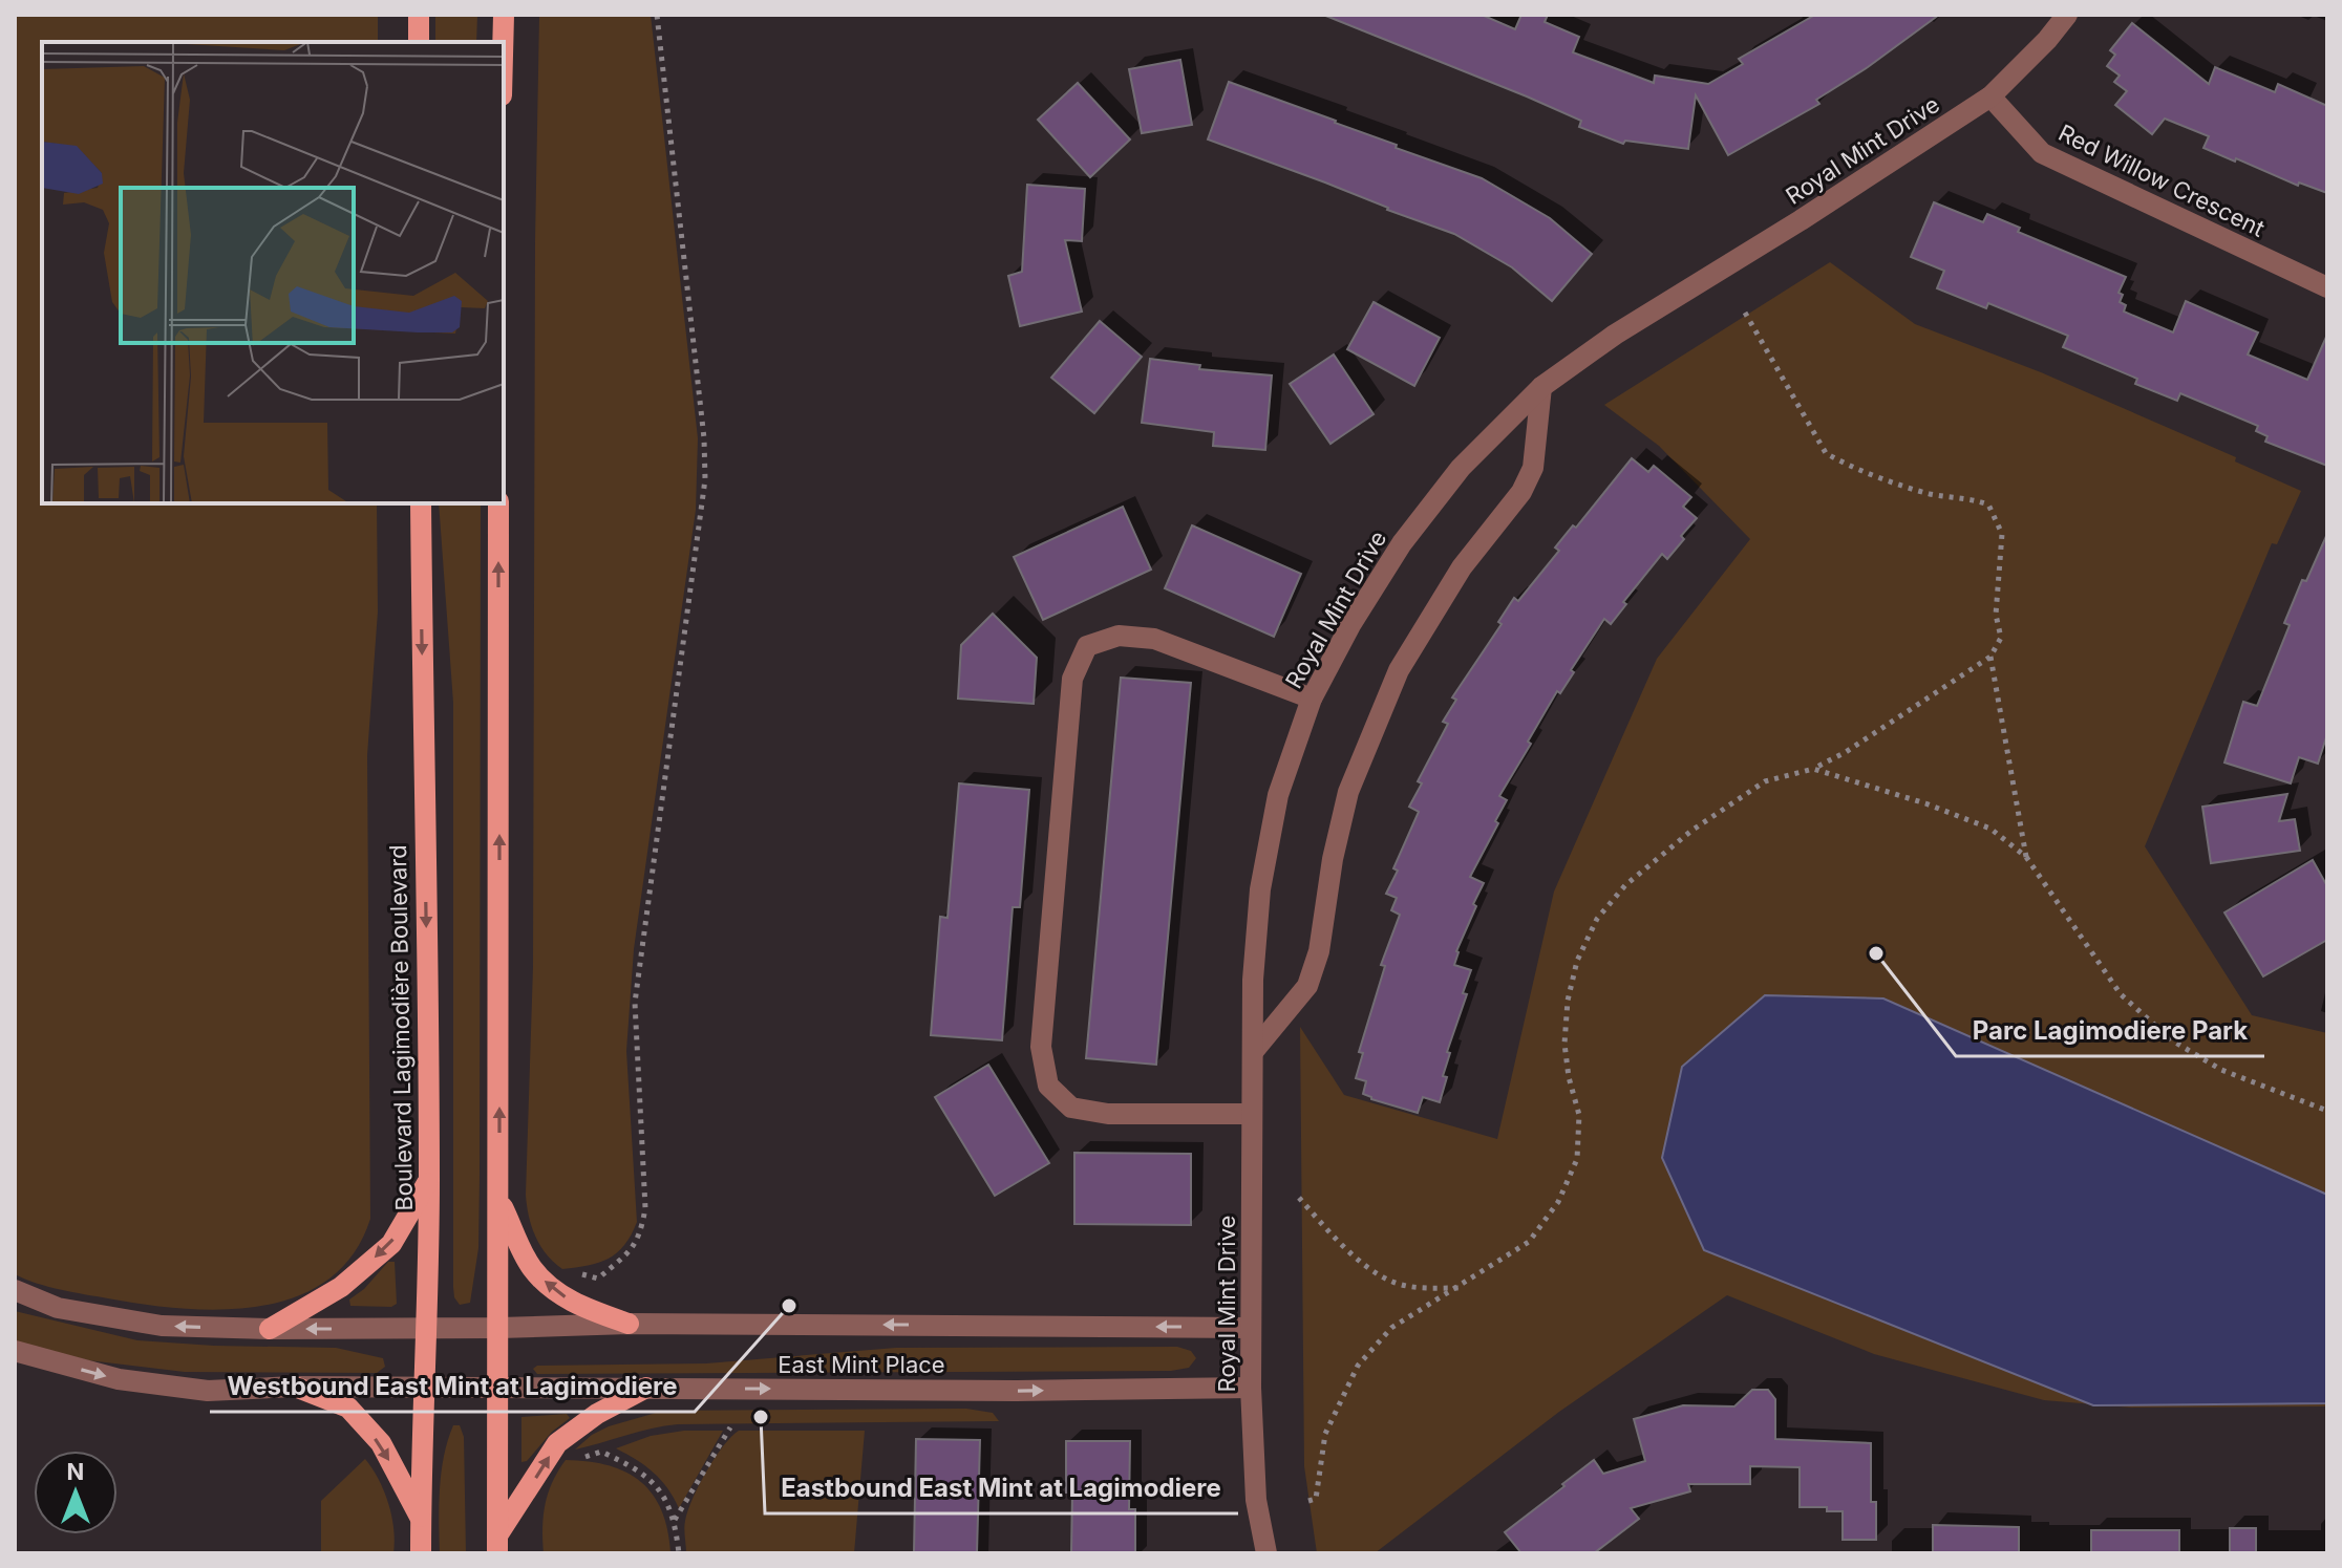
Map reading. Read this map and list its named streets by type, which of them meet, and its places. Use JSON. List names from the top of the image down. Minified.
{"streets":{"main road":["Boulevard Lagimodière Boulevard"],"street":["Royal Mint Drive","Red Willow Crescent","East Mint Place"]},"crossings":[["Royal Mint Drive","Red Willow Crescent"],["Royal Mint Drive","East Mint Place"],["Boulevard Lagimodière Boulevard","East Mint Place"]],"places":["Parc Lagimodiere Park","Westbound East Mint at Lagimodiere","Eastbound East Mint at Lagimodiere"],"north":"top"}
